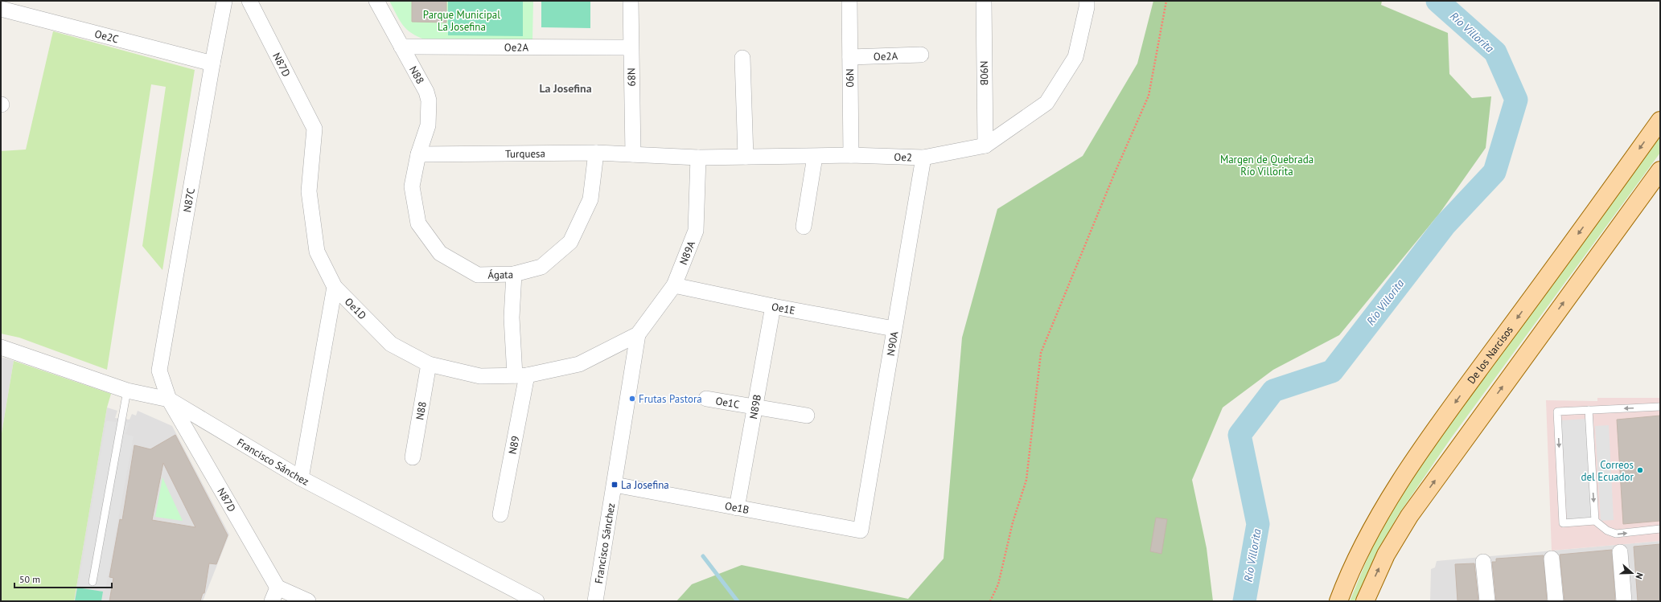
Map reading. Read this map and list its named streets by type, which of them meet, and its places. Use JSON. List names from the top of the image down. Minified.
{"streets":{"main road":["De los Narcisos"],"street":["Oe2C","Oe2A","N87D","N90B","N88","N89","N90","Turquesa","Oe2","N87C","N89A","Ágata","Oe1D","Oe1E","N90A","Oe1C","N89B","Francisco Sánchez","Oe1B"]},"crossings":[["Oe2C","N87C"],["Oe2A","N88"],["Oe2A","N89"],["Oe2A","N90"],["N87D","N87C"],["N87D","Oe1D"],["N87D","Francisco Sánchez"],["N90B","Oe2"],["N88","Turquesa"],["N88","Ágata"],["N88","Oe1D"],["N89","Turquesa"],["N89","Oe2"],["N89","N89A"],["N89","Ágata"],["N89","Oe1D"],["N90","Oe2"],["Turquesa","Oe2"],["Turquesa","Ágata"],["Oe2","N89A"],["Oe2","N90A"],["N87C","Francisco Sánchez"],["N89A","Oe1D"],["N89A","Oe1E"],["N89A","Francisco Sánchez"],["N89A","Oe1B"],["Oe1E","N90A"],["Oe1E","N89B"],["N90A","Oe1B"],["Oe1C","N89B"],["N89B","Oe1B"],["Francisco Sánchez","Oe1B"]],"districts":["La Josefina"],"water":["Río Villorita"],"parks":["Parque Municipal La Josefina","Margen de Quebrada Río Villorita"],"places":{"other":["Frutas Pastora","Correos del Ecuador"],"transit":["La Josefina"]},"scale_bar":"50 m","north":"right"}
